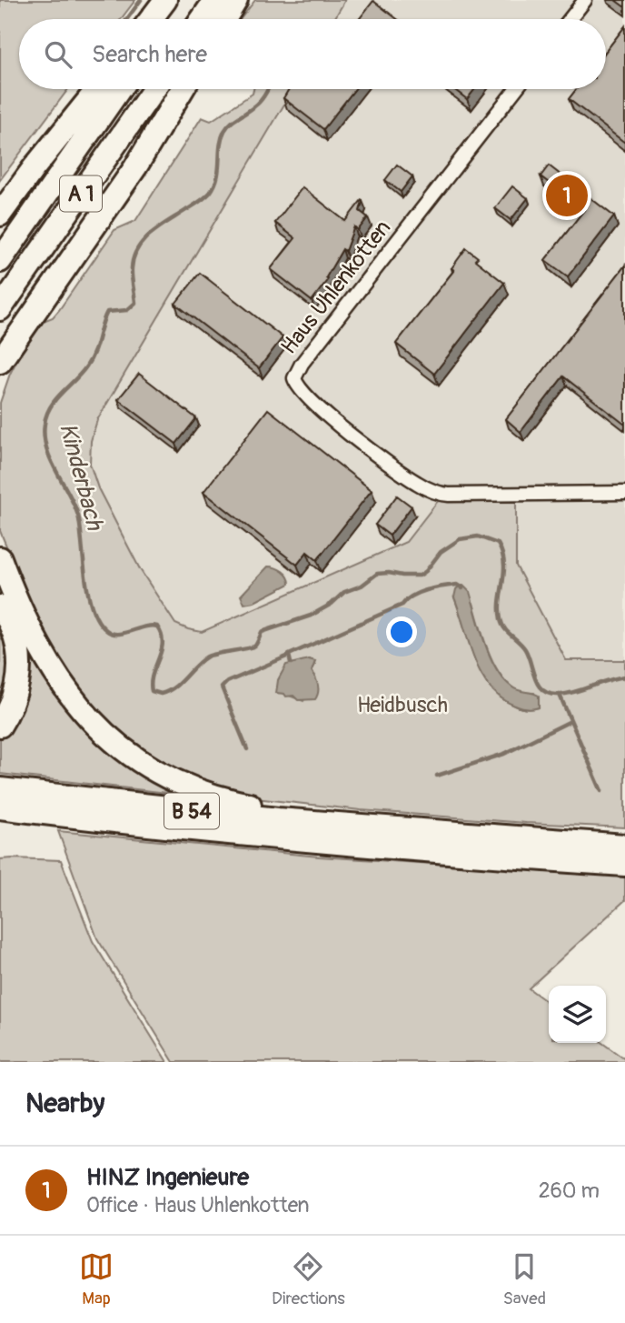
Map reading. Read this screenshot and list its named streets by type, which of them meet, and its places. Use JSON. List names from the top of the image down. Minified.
{"streets":{"highway":["A 1","B 54"],"street":["Haus Uhlenkotten"]},"water":["Kinderbach"],"parks":["Heidbusch"],"page":{"search":"Search here","pins":"1","heading":"Nearby","list":[{"mark":"1","name":"HINZ Ingenieure","note":"Office · Haus Uhlenkotten","value":"260 m"}],"nav":["Map","Directions","Saved"]}}
